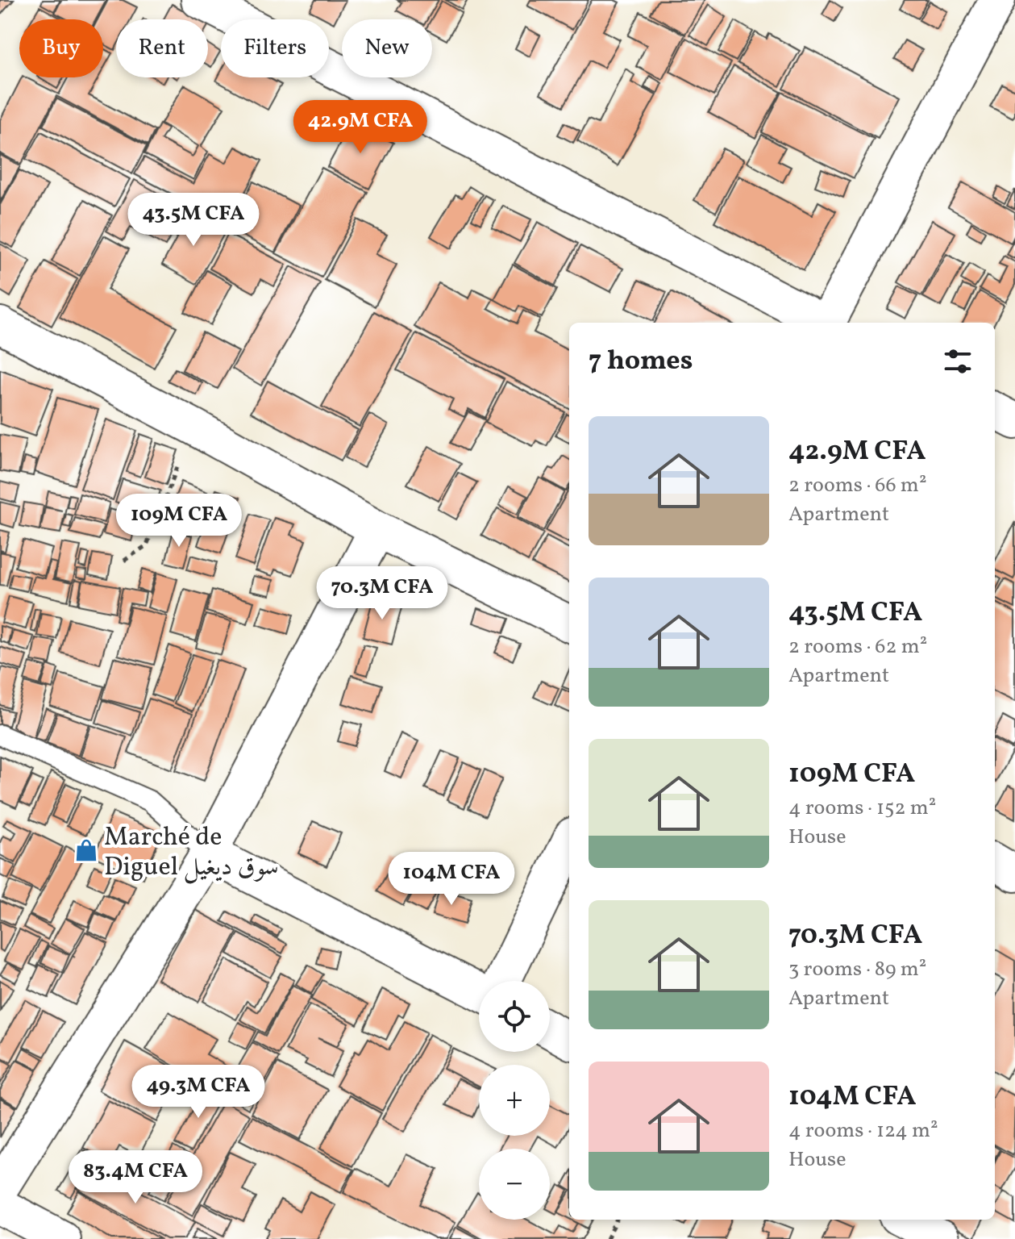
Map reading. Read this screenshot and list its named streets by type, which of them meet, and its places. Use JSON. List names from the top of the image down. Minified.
{"places":{"shop":["Marché de Diguel سوق ديغيل"]},"page":{"chip":["Buy","Rent","Filters","New"],"price":["42.9M CFA","43.5M CFA","109M CFA","70.3M CFA","104M CFA","49.3M CFA","83.4M CFA"],"heading":"7 homes","list":[{"name":"42.9M CFA","note":"2 rooms · 66 m² · Apartment"},{"name":"43.5M CFA","note":"2 rooms · 62 m² · Apartment"},{"name":"109M CFA","note":"4 rooms · 152 m² · House"},{"name":"70.3M CFA","note":"3 rooms · 89 m² · Apartment"},{"name":"104M CFA","note":"4 rooms · 124 m² · House"}],"map_buttons":["+","−"]}}
